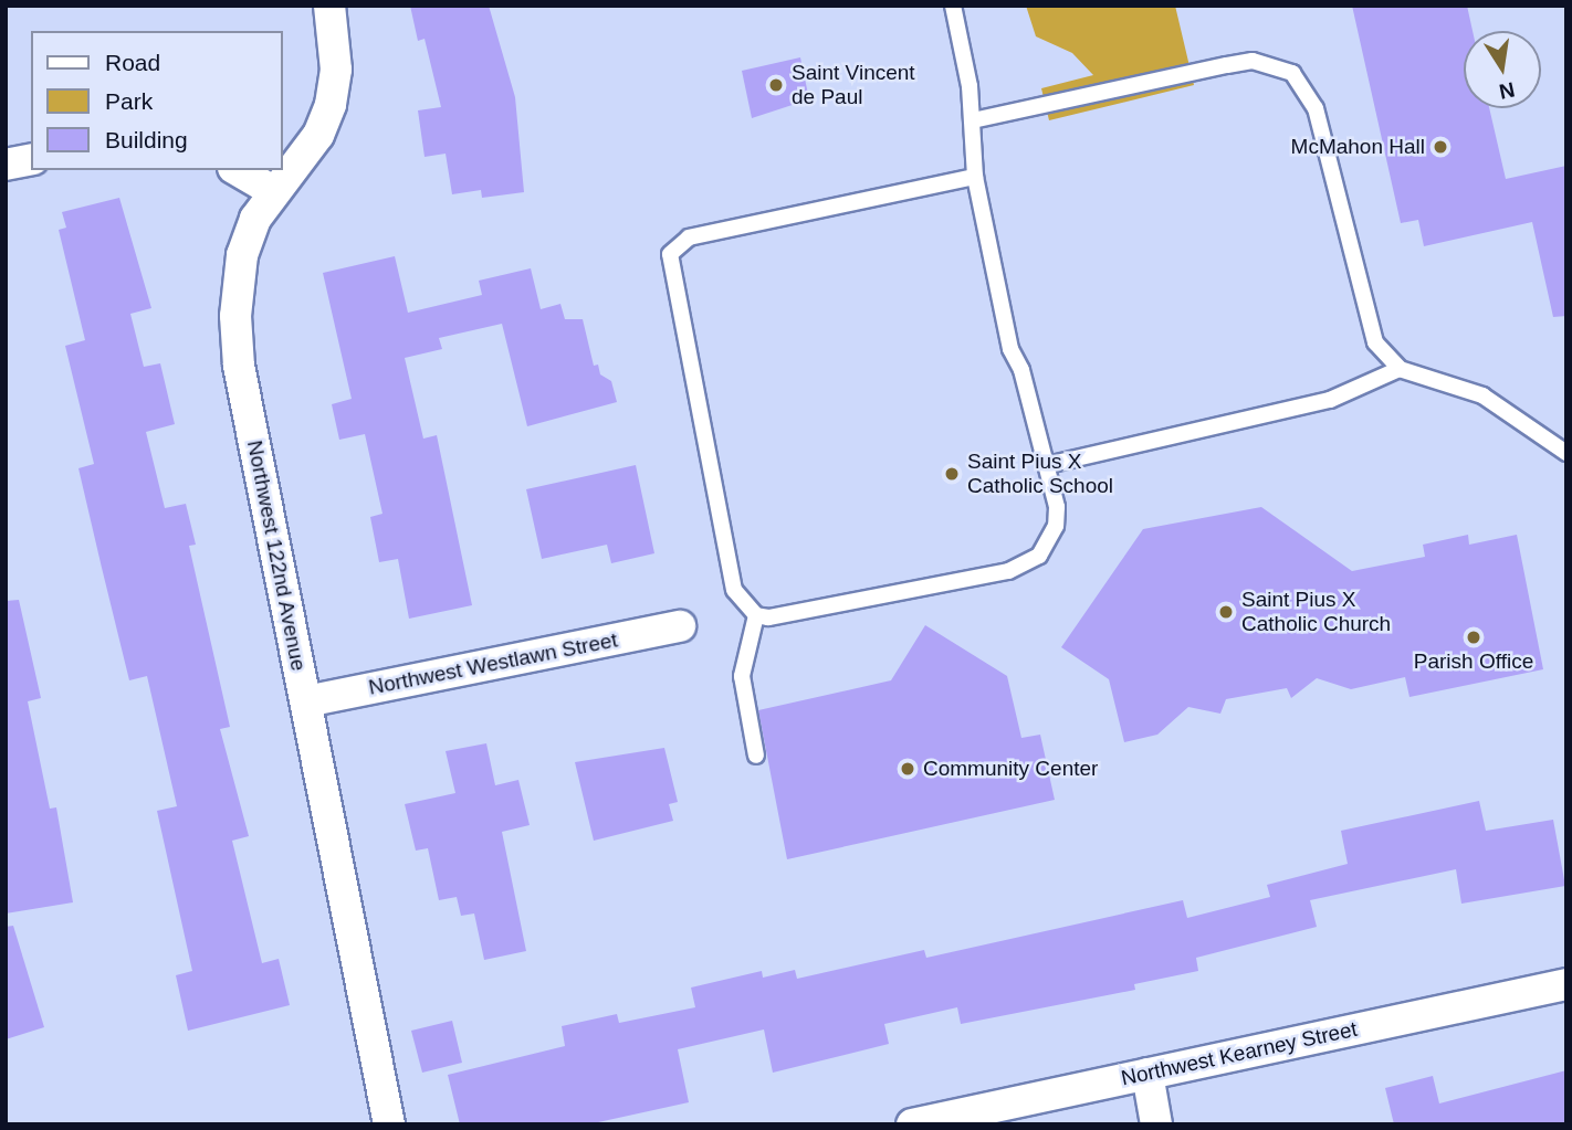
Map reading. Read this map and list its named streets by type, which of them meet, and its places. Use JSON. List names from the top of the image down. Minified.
{"streets":{"street":["Northwest 122nd Avenue","Northwest Westlawn Street","Northwest Kearney Street"]},"crossings":[["Northwest 122nd Avenue","Northwest Westlawn Street"]],"places":["Saint Vincent de Paul","McMahon Hall","Saint Pius X Catholic School","Saint Pius X Catholic Church","Parish Office","Community Center"],"legend":["Road","Park","Building"],"north":"bottom"}
